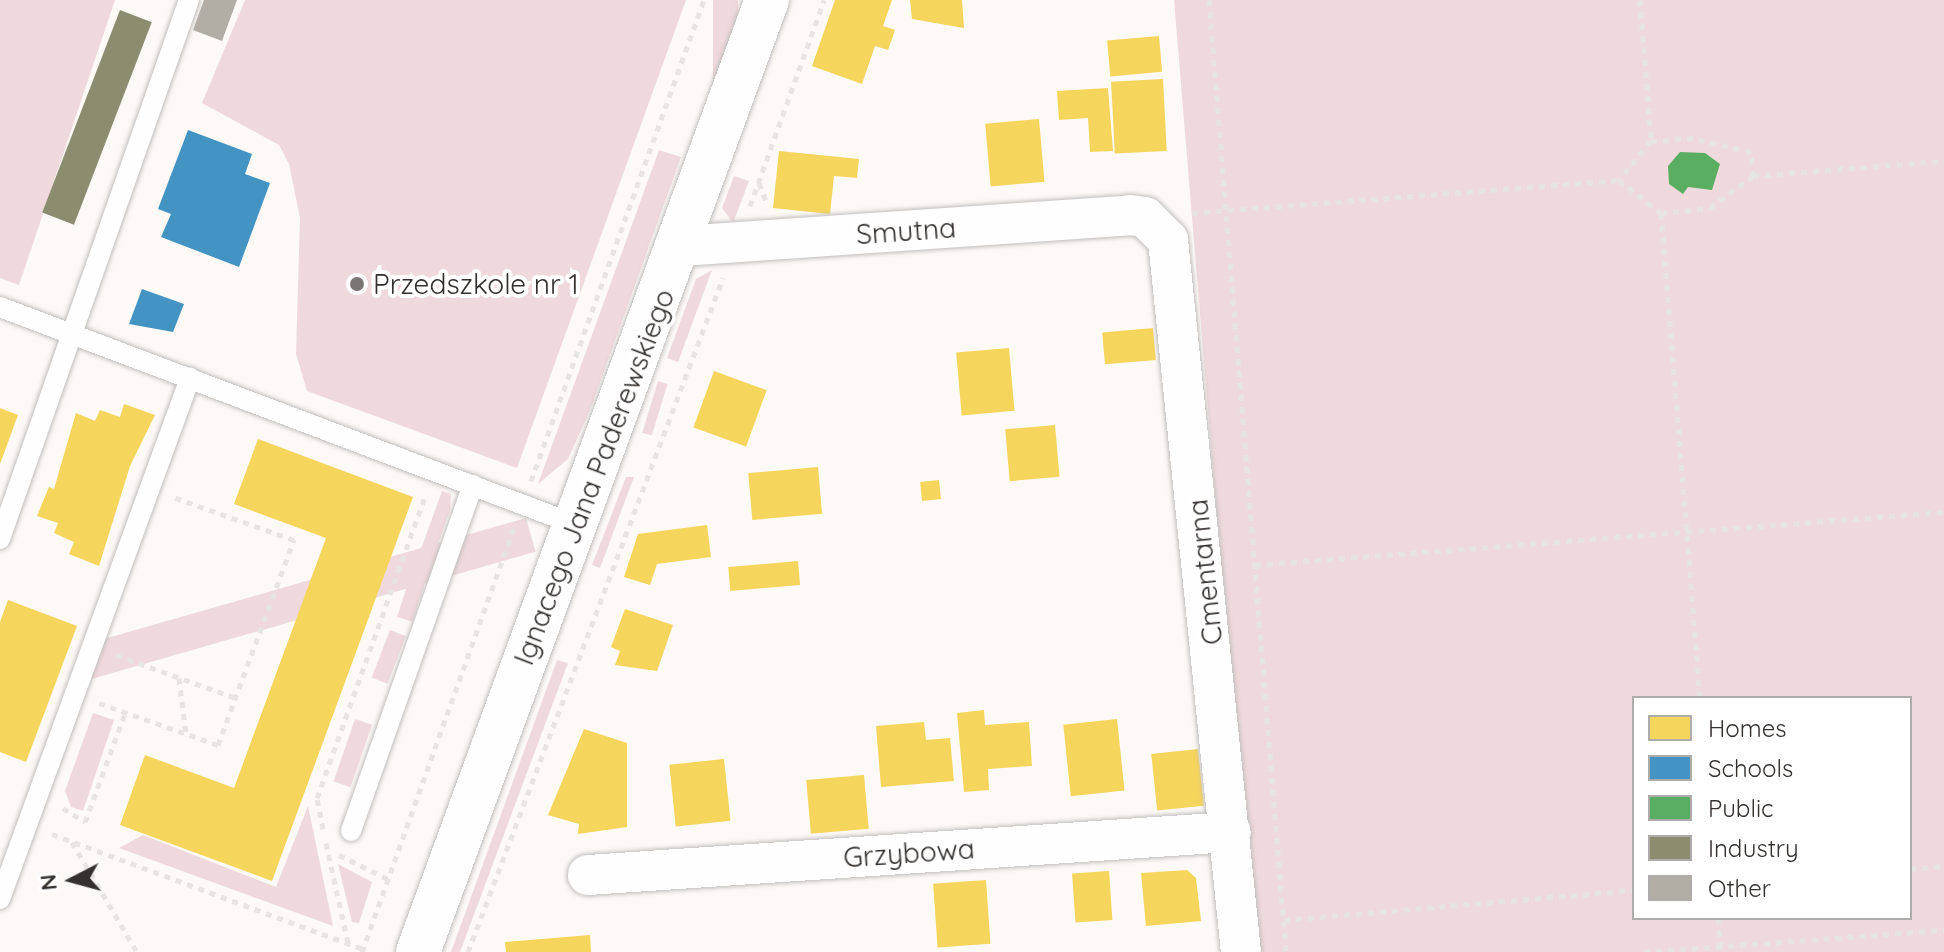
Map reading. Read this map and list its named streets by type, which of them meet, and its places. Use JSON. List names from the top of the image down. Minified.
{"streets":{"main road":["Ignacego Jana Paderewskiego"],"street":["Smutna","Cmentarna","Grzybowa"]},"crossings":[["Smutna","Ignacego Jana Paderewskiego"],["Smutna","Cmentarna"],["Cmentarna","Grzybowa"]],"places":["Przedszkole nr 1"],"legend":["Homes","Schools","Public","Industry","Other"],"north":"left"}
